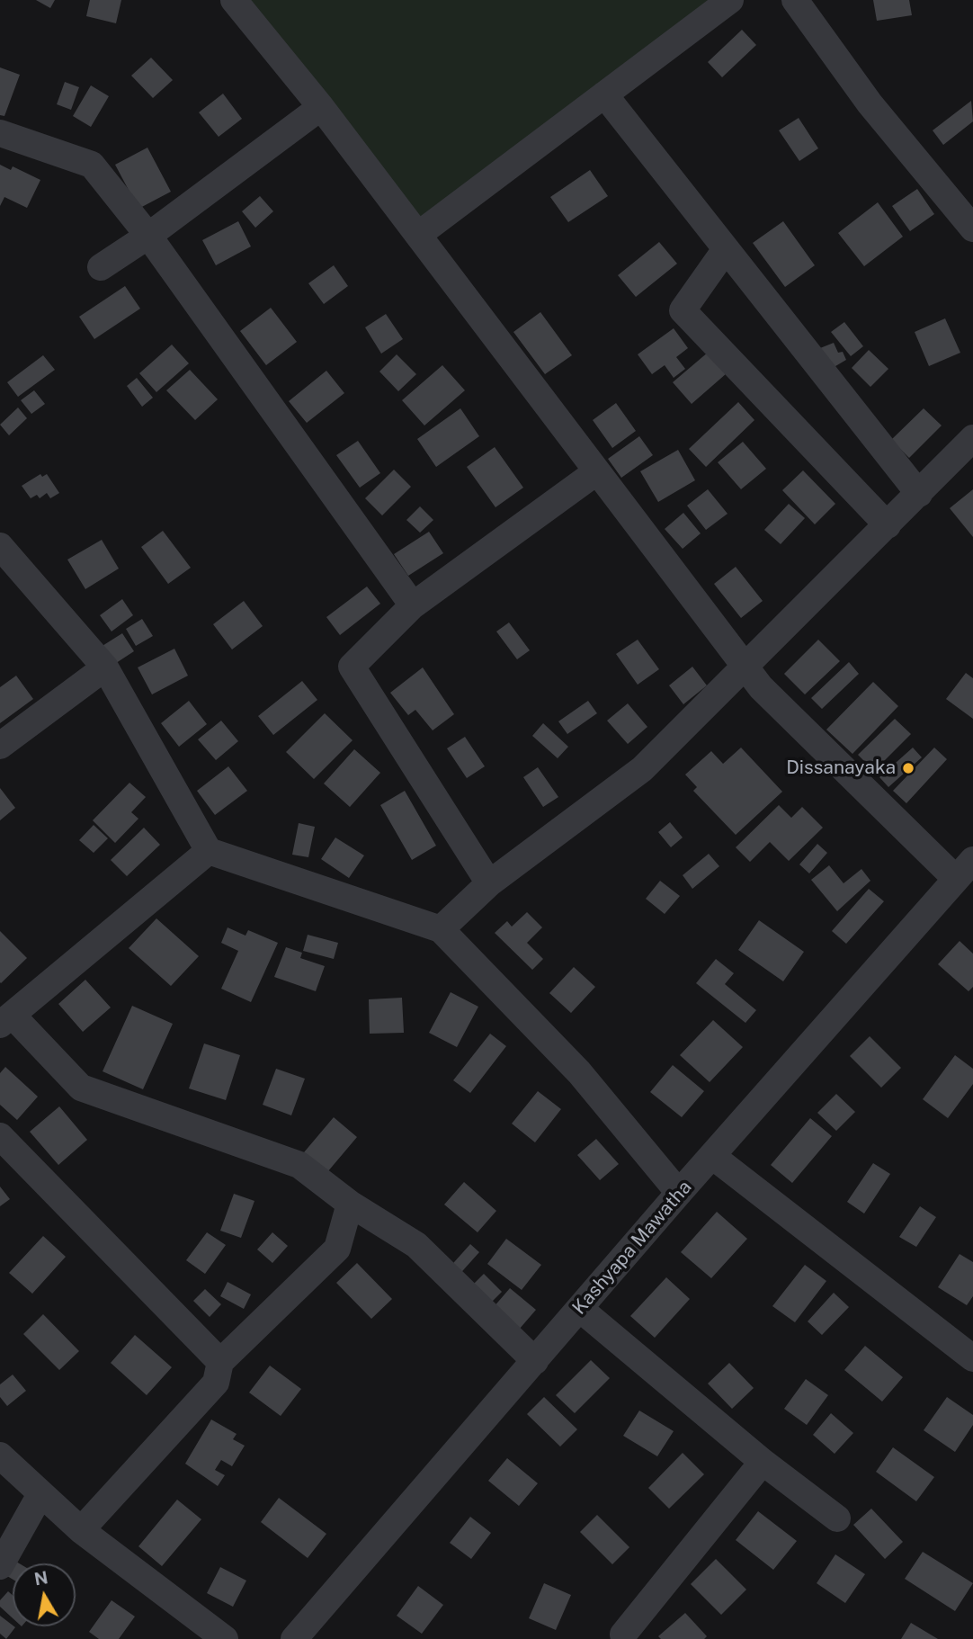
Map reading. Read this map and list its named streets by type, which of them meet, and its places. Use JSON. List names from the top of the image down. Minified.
{"streets":{"street":["Kashyapa Mawatha"]},"places":["Dissanayaka"],"north":"top"}
